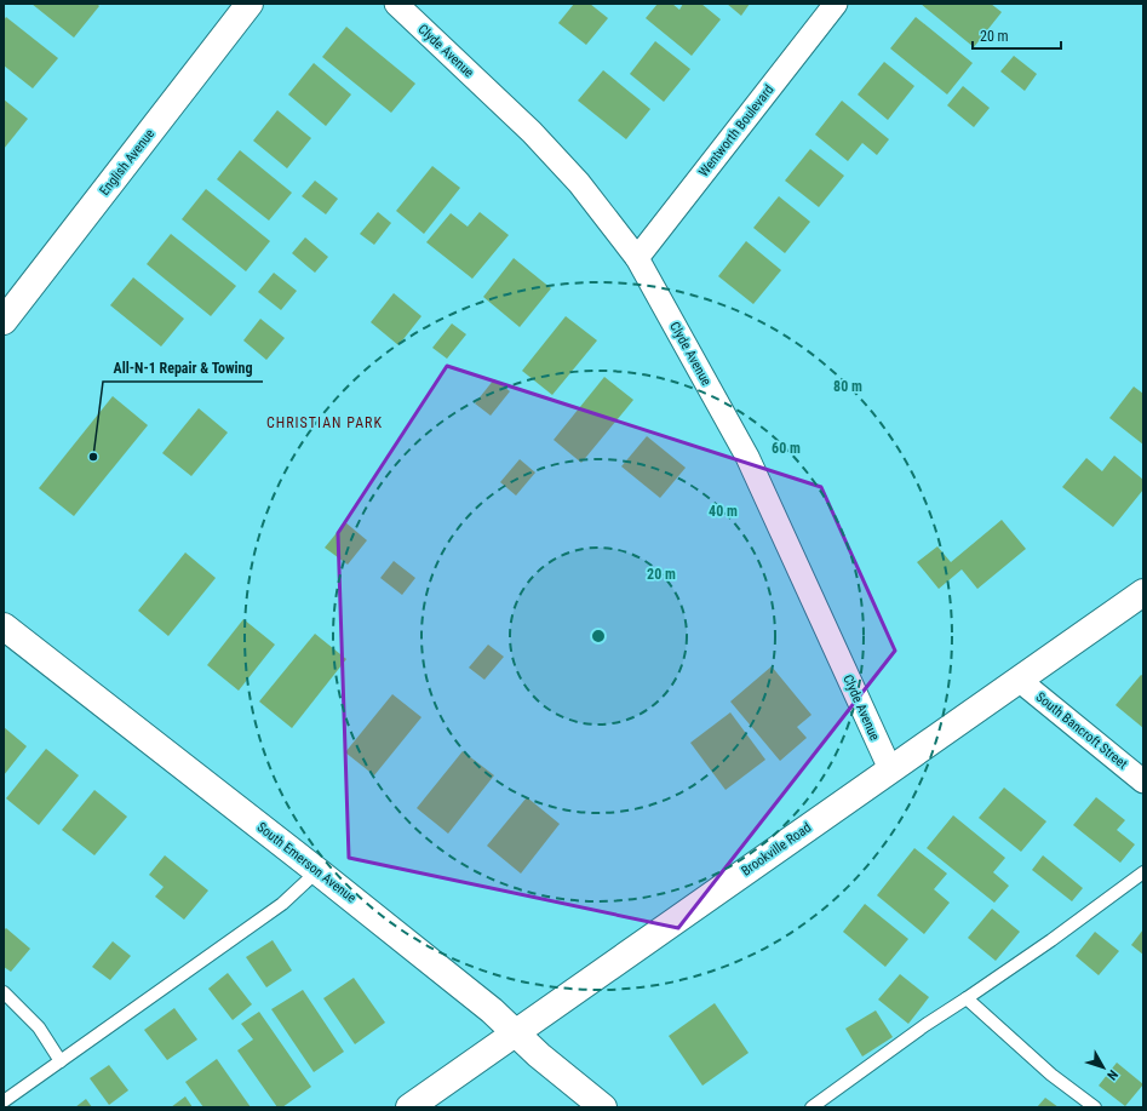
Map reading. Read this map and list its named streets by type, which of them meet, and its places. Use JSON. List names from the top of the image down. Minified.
{"streets":{"main road":["English Avenue","Brookville Road","South Emerson Avenue"],"street":["Clyde Avenue","Wentworth Boulevard","South Bancroft Street"]},"crossings":[["Clyde Avenue","Wentworth Boulevard"],["Clyde Avenue","Brookville Road"],["South Bancroft Street","Brookville Road"],["Brookville Road","South Emerson Avenue"]],"districts":["CHRISTIAN PARK"],"places":["All-N-1 Repair & Towing"],"scale_bar":"20 m","north":"bottom right","rings":["80 m","60 m","40 m","20 m"]}
